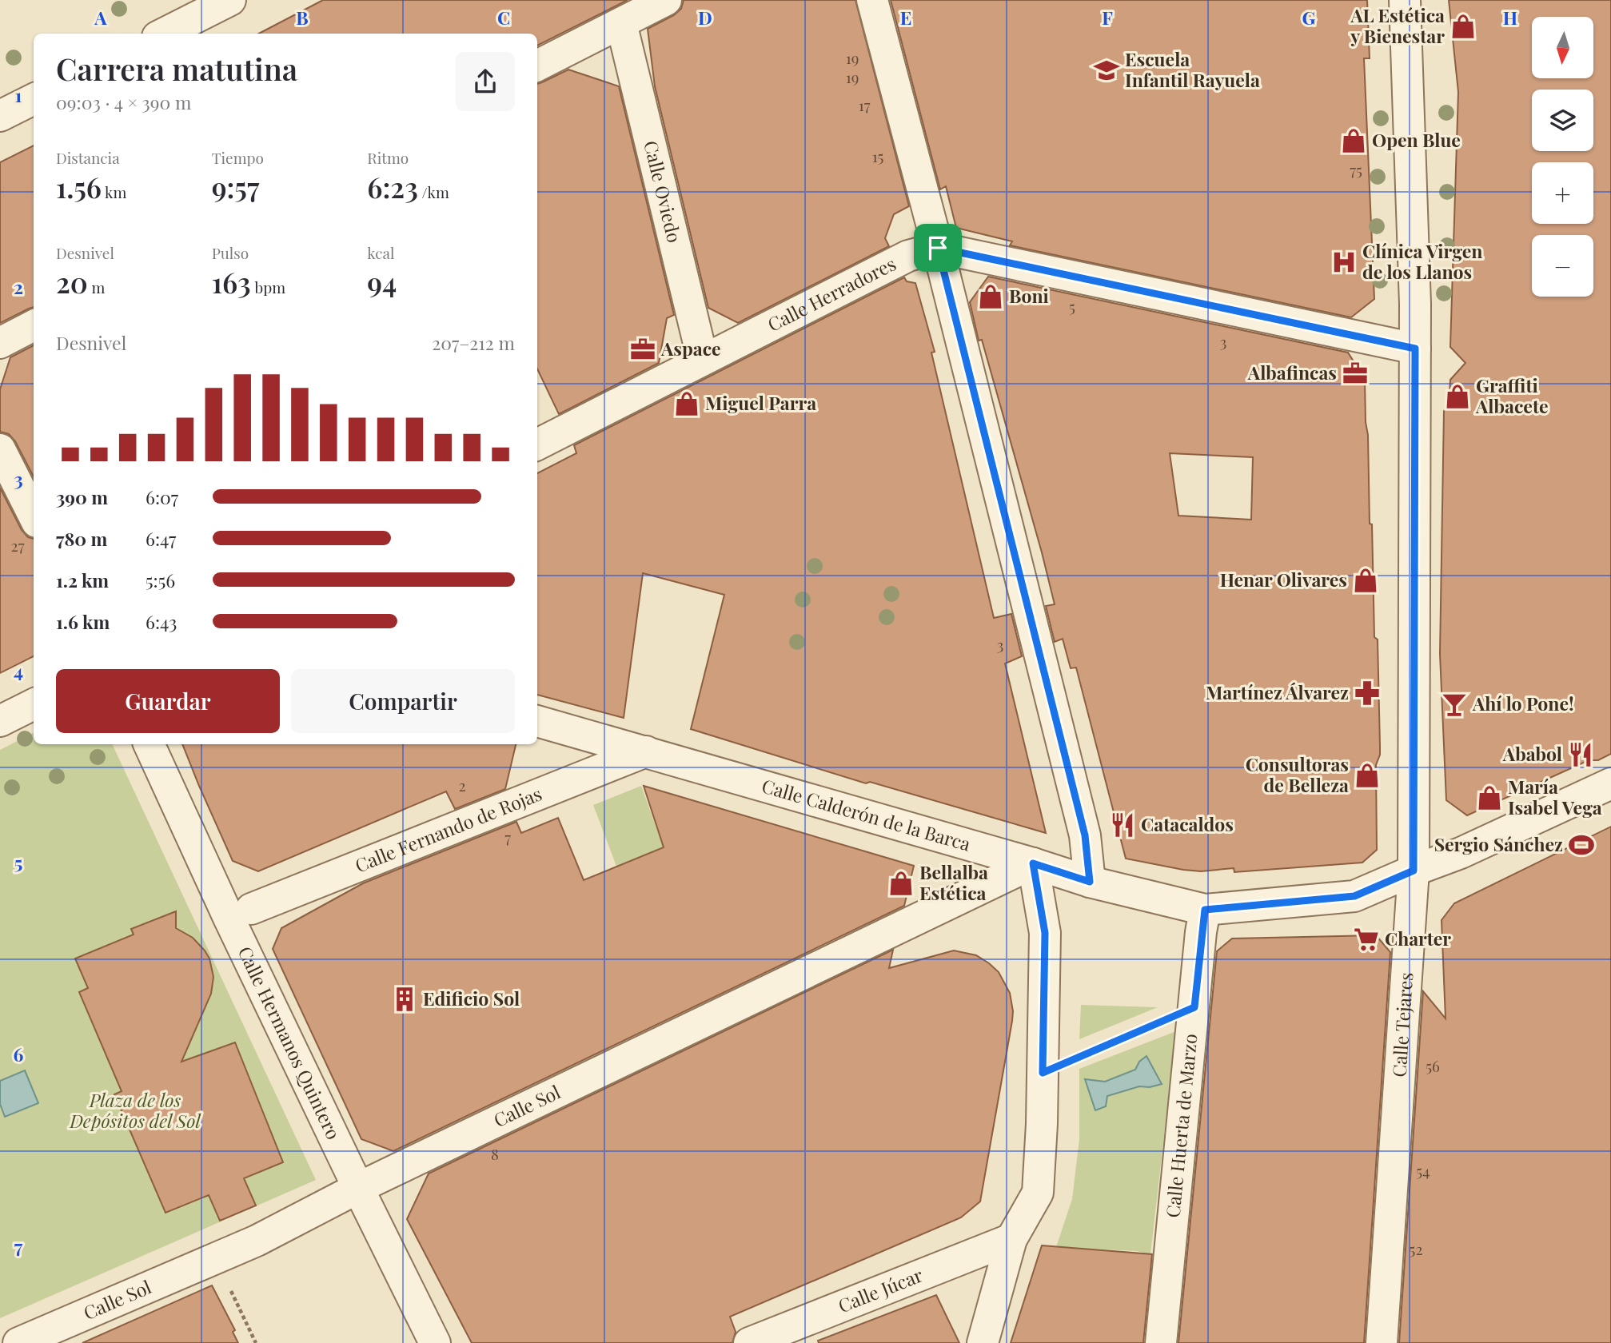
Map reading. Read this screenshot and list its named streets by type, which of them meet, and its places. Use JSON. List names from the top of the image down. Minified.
{"streets":{"street":["Calle Oviedo","Calle Herradores","Calle Calderón de la Barca","Calle Fernando de Rojas","Calle Tejares","Calle Hermanos Quintero","Calle Sol","Calle Huerta de Marzo","Calle Júcar"]},"crossings":[["Calle Oviedo","Calle Herradores"],["Calle Herradores","Calle Tejares"],["Calle Calderón de la Barca","Calle Fernando de Rojas"],["Calle Calderón de la Barca","Calle Tejares"],["Calle Calderón de la Barca","Calle Sol"],["Calle Calderón de la Barca","Calle Huerta de Marzo"],["Calle Hermanos Quintero","Calle Sol"]],"parks":["Plaza de los Depósitos del Sol"],"places":{"shop":["AL Estética y Bienestar","Open Blue","Boni","Graffiti Albacete","Miguel Parra","Henar Olivares","Consultoras de Belleza","María Isabel Vega","Bellalba Estética"],"school or university":["Escuela Infantil Rayuela"],"hospital":["Clínica Virgen de los Llanos"],"office":["Aspace","Albafincas"],"pharmacy":["Martínez Álvarez"],"bar":["Ahí lo Pone!"],"restaurant":["Ababol","Catacaldos"],"sports":["Sergio Sánchez"],"supermarket":["Charter"],"building":["Edificio Sol"]},"house_numbers":["19","19","17","15","75","5","3","27","3","2","7","56","8","54","52"],"north":"bottom","page":{"map_buttons":["+","−"],"heading":["Carrera matutina","09:03 · 4 × 390 m"],"stats":[["Distancia","1.56 km"],["Tiempo","9:57"],["Ritmo","6:23 /km"],["Desnivel","20 m"],["Pulso","163 bpm"],["kcal","94"]],"chart":["Desnivel","207–212 m"],"list":[{"name":"390 m","note":"6:07"},{"name":"780 m","note":"6:47"},{"name":"1.2 km","note":"5:56"},{"name":"1.6 km","note":"6:43"}],"buttons":["Guardar","Compartir"]},"grid":{"columns":["A","B","C","D","E","F","G","H"],"rows":["1","2","3","4","5","6","7"]}}
